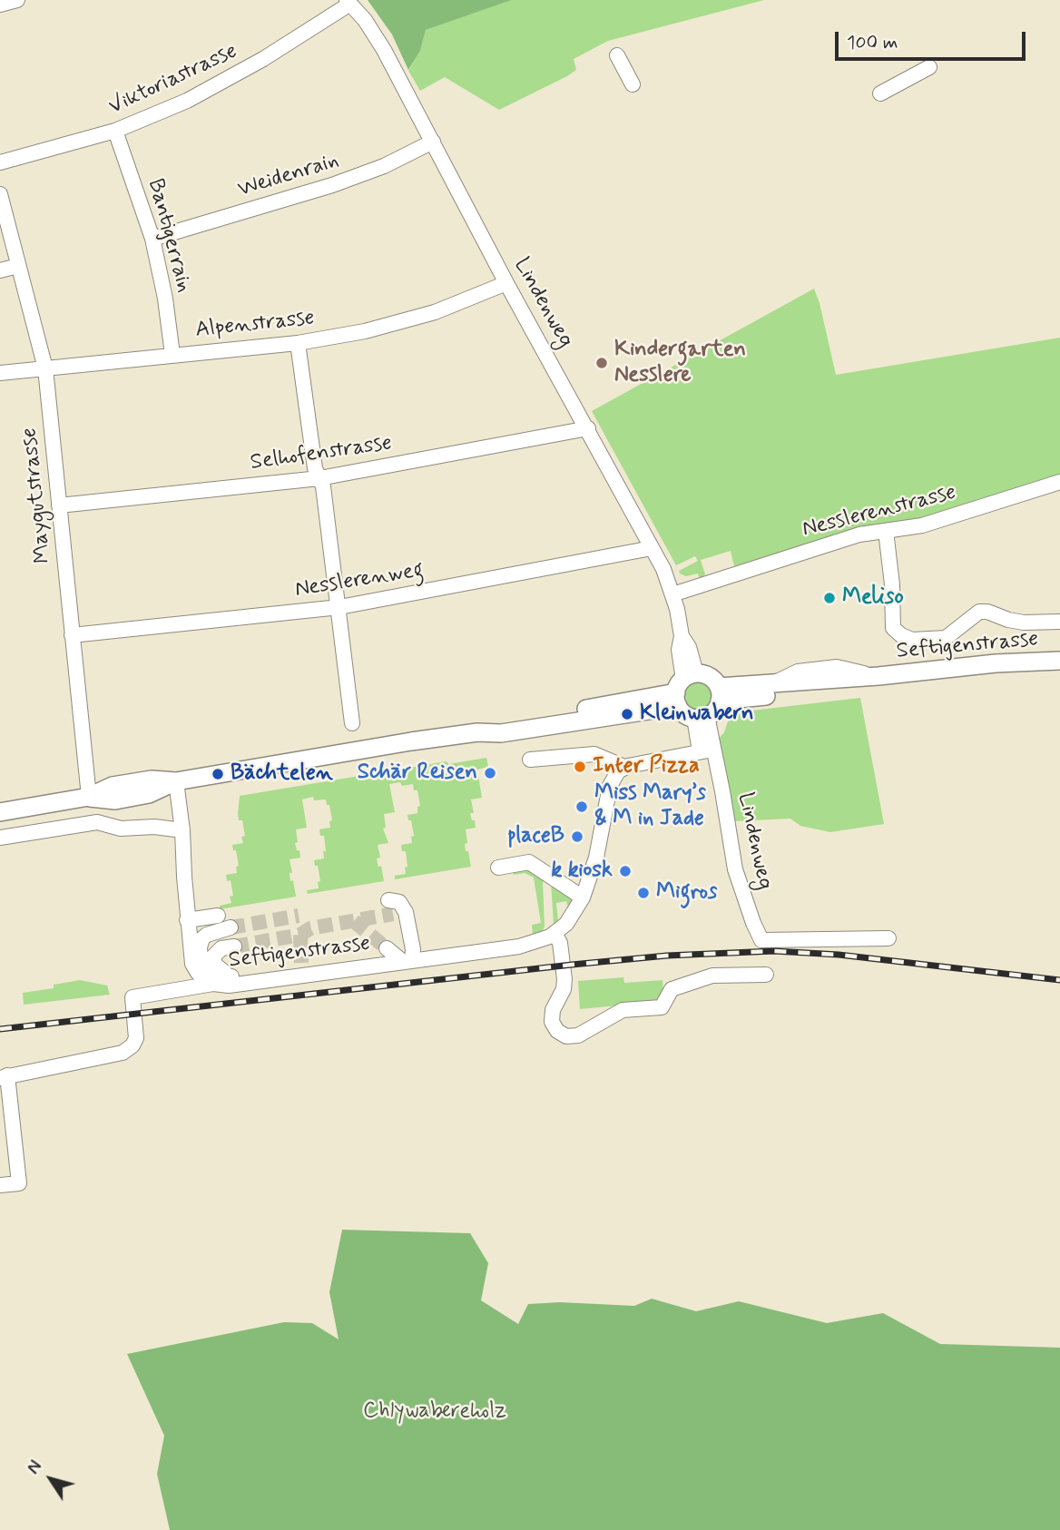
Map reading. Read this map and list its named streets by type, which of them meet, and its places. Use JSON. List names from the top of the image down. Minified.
{"streets":{"main road":["Seftigenstrasse"],"street":["Viktoriastrasse","Weidenrain","Bantigerrain","Lindenweg","Alpenstrasse","Selhofenstrasse","Maygutstrasse","Nesslerenstrasse","Nesslerenweg"]},"crossings":[["Viktoriastrasse","Bantigerrain"],["Viktoriastrasse","Lindenweg"],["Weidenrain","Bantigerrain"],["Weidenrain","Lindenweg"],["Bantigerrain","Alpenstrasse"],["Lindenweg","Alpenstrasse"],["Lindenweg","Selhofenstrasse"],["Lindenweg","Nesslerenstrasse"],["Lindenweg","Nesslerenweg"],["Lindenweg","Seftigenstrasse"],["Alpenstrasse","Maygutstrasse"],["Selhofenstrasse","Maygutstrasse"],["Maygutstrasse","Nesslerenweg"]],"parks":["Chlywabereholz"],"places":["Kindergarten Nesslere","Meliso","Kleinwabern","Inter Pizza","Schär Reisen","Bächtelen","Miss Mary’s & M in Jade","placeB","k kiosk","Migros"],"scale_bar":"100 m","north":"top left"}
